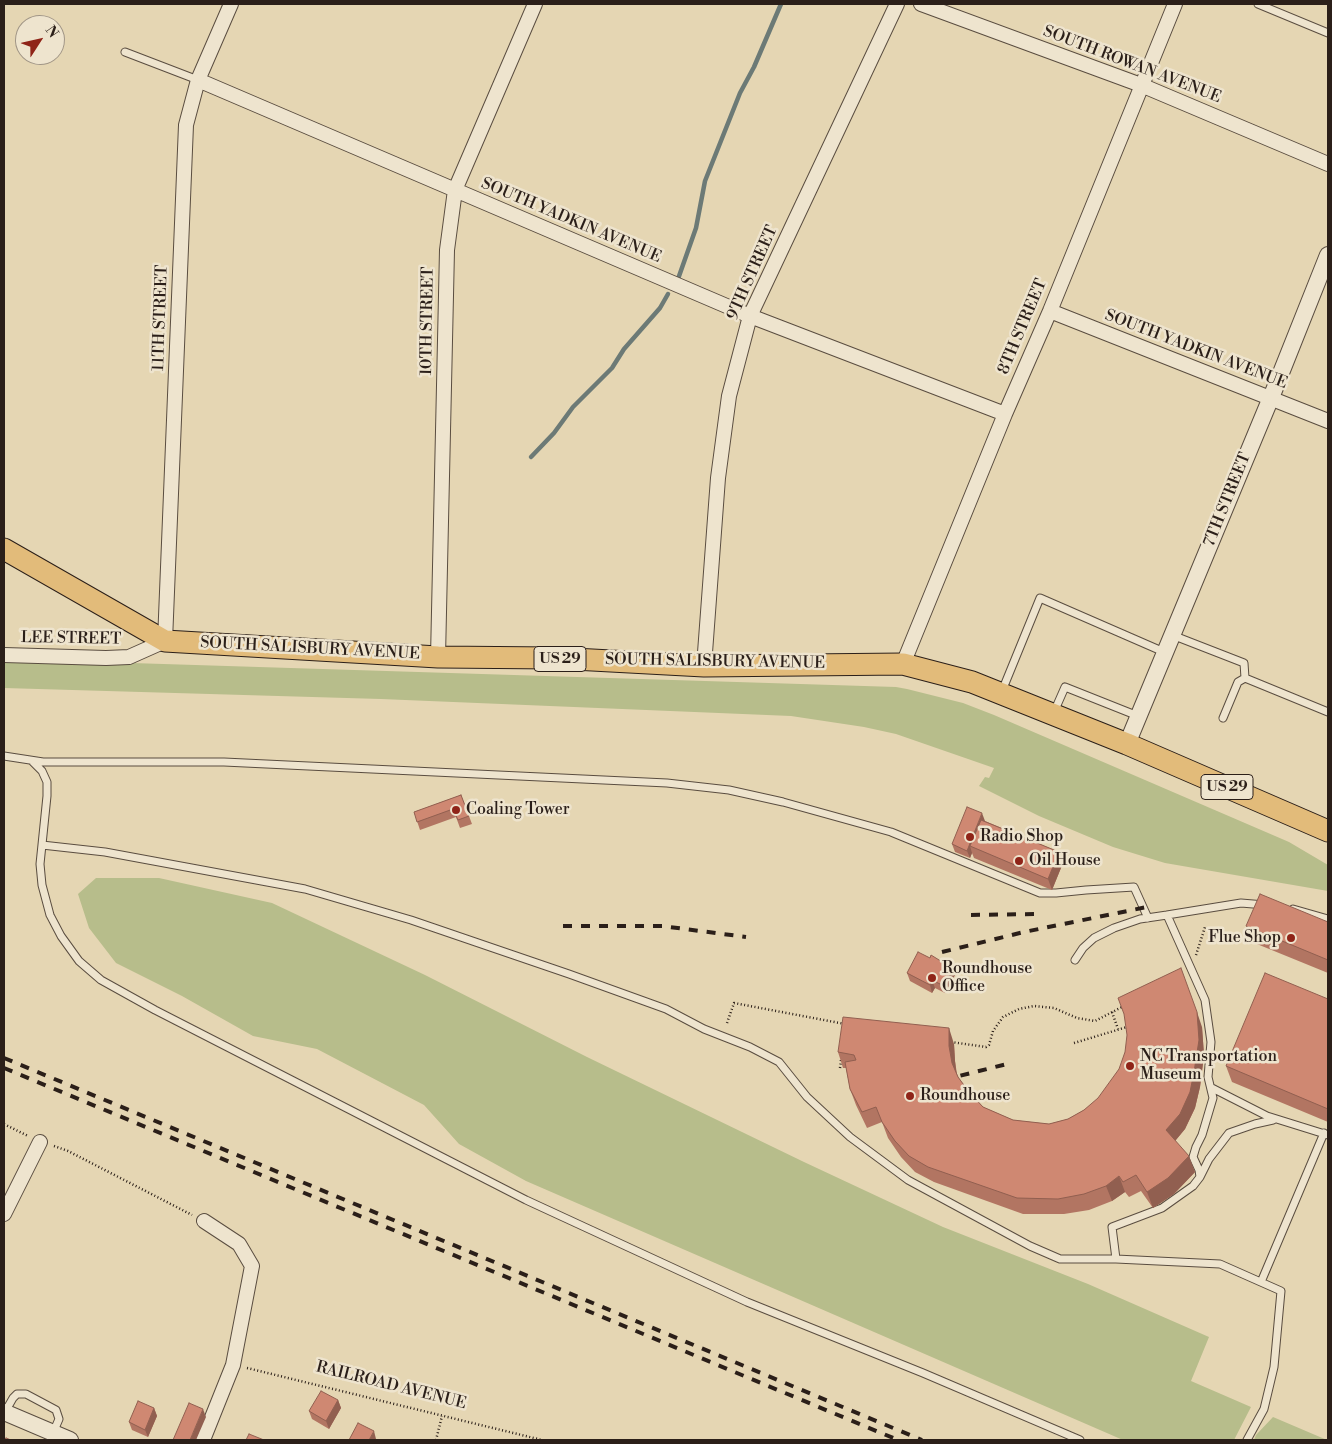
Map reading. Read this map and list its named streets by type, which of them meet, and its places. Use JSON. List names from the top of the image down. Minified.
{"streets":{"main road":["SOUTH SALISBURY AVENUE","US 29"],"street":["SOUTH ROWAN AVENUE","SOUTH YADKIN AVENUE","9TH STREET","11TH STREET","10TH STREET","8TH STREET","7TH STREET","LEE STREET"],"path":["RAILROAD AVENUE"]},"crossings":[["SOUTH ROWAN AVENUE","8TH STREET"],["SOUTH YADKIN AVENUE","9TH STREET"],["SOUTH YADKIN AVENUE","11TH STREET"],["SOUTH YADKIN AVENUE","10TH STREET"],["SOUTH YADKIN AVENUE","8TH STREET"],["SOUTH YADKIN AVENUE","7TH STREET"],["9TH STREET","SOUTH SALISBURY AVENUE"],["11TH STREET","LEE STREET"],["11TH STREET","SOUTH SALISBURY AVENUE"],["10TH STREET","SOUTH SALISBURY AVENUE"],["8TH STREET","SOUTH SALISBURY AVENUE"],["7TH STREET","SOUTH SALISBURY AVENUE"],["LEE STREET","SOUTH SALISBURY AVENUE"]],"places":["Coaling Tower","Radio Shop","Oil House","Flue Shop","Roundhouse Office","NC Transportation Museum","Roundhouse"],"north":"top right"}
